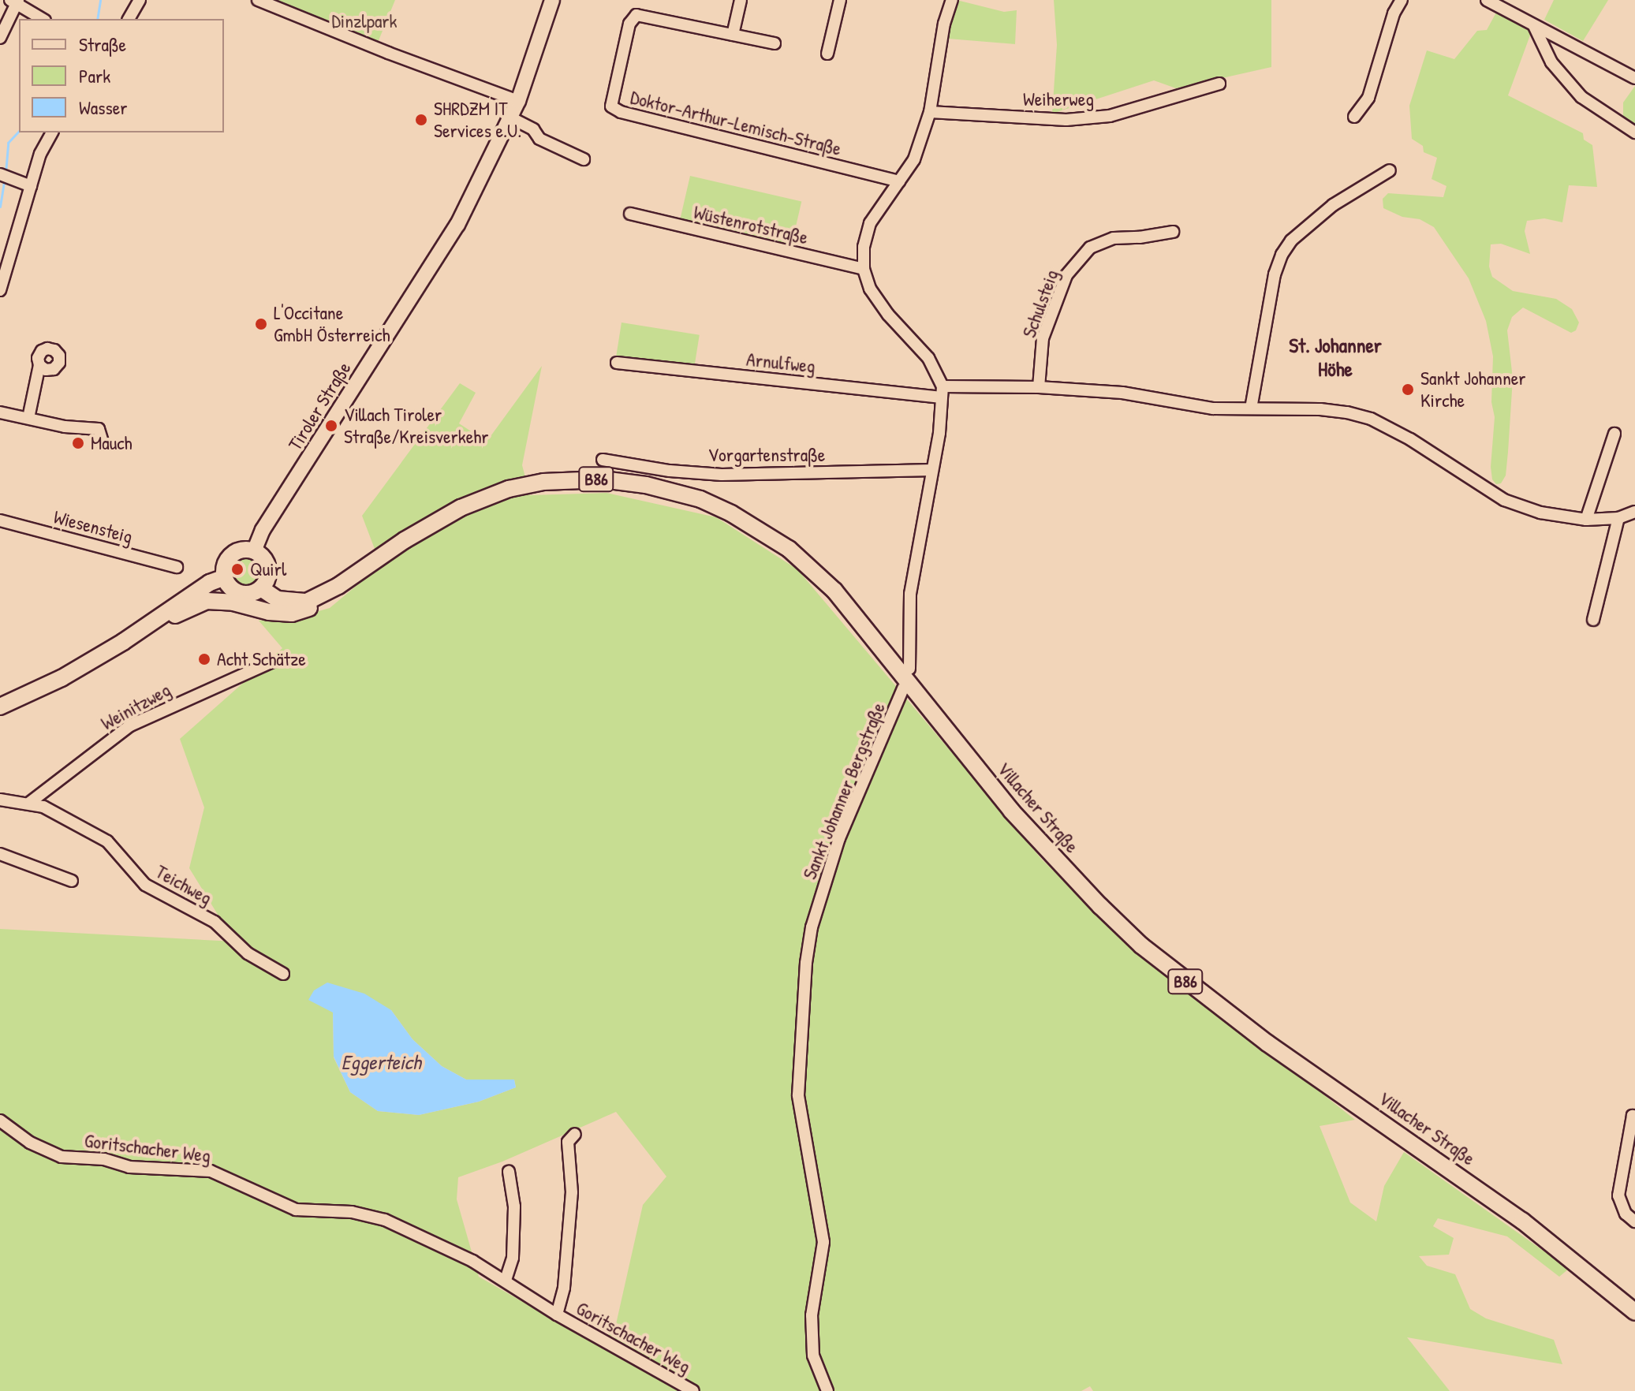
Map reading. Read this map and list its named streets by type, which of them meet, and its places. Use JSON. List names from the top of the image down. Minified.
{"streets":{"main road":["Tiroler Straße","B86","Villacher Straße"],"street":["Weiherweg","Doktor-Arthur-Lemisch-Straße","Wüstenrotstraße","Schulsteig","Arnulfweg","Vorgartenstraße","Wiesensteig","Weinitzweg","Sankt Johanner Bergstraße","Teichweg","Goritschacher Weg"]},"crossings":[["Schulsteig","Arnulfweg"],["Tiroler Straße","B86"],["B86","Villacher Straße"],["Weinitzweg","Teichweg"]],"districts":["St. Johanner Höhe"],"water":["Eggerteich"],"parks":["Dinzlpark"],"places":["SHRDZM IT Services e.U.","L'Occitane GmbH Österreich","Sankt Johanner Kirche","Villach Tiroler Straße/Kreisverkehr","Mauch","Quirl","Acht Schätze"],"legend":["Straße","Park","Wasser"]}
